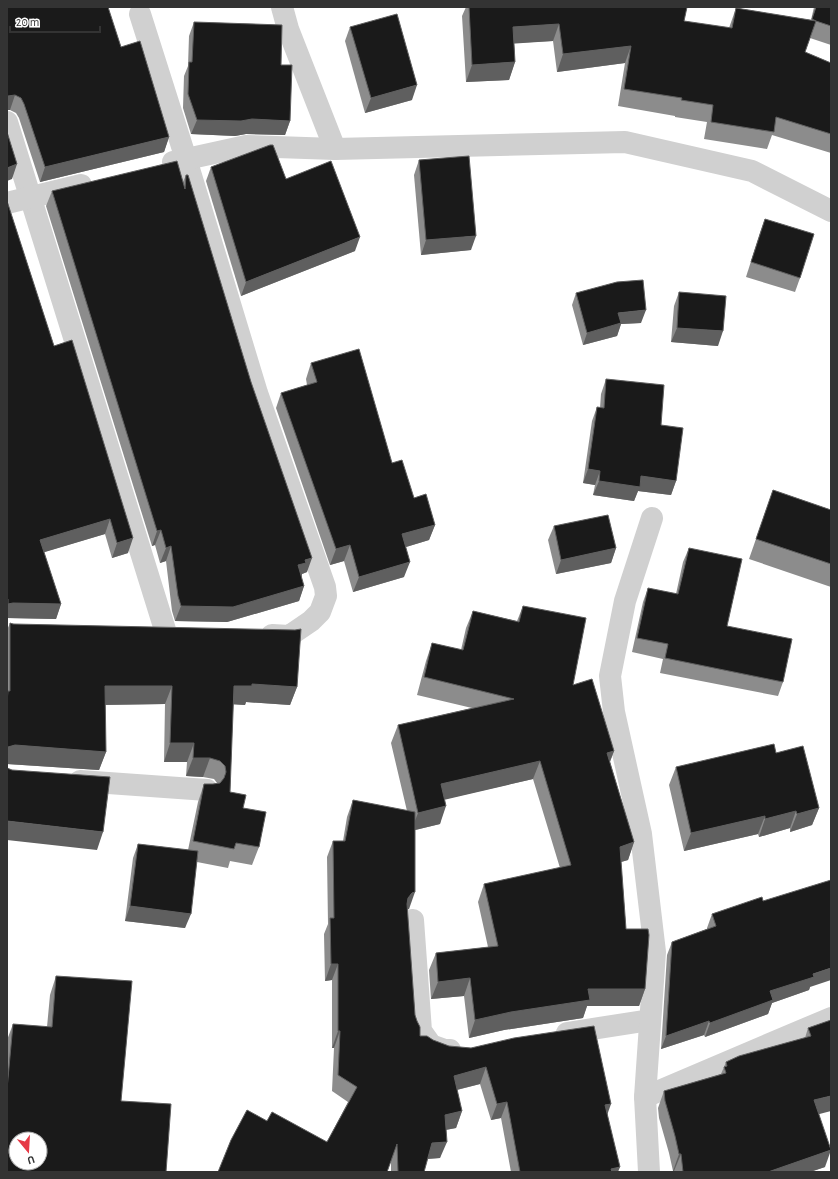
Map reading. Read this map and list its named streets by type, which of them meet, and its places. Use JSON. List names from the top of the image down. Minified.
{"scale_bar":"20 m","north":"bottom"}
